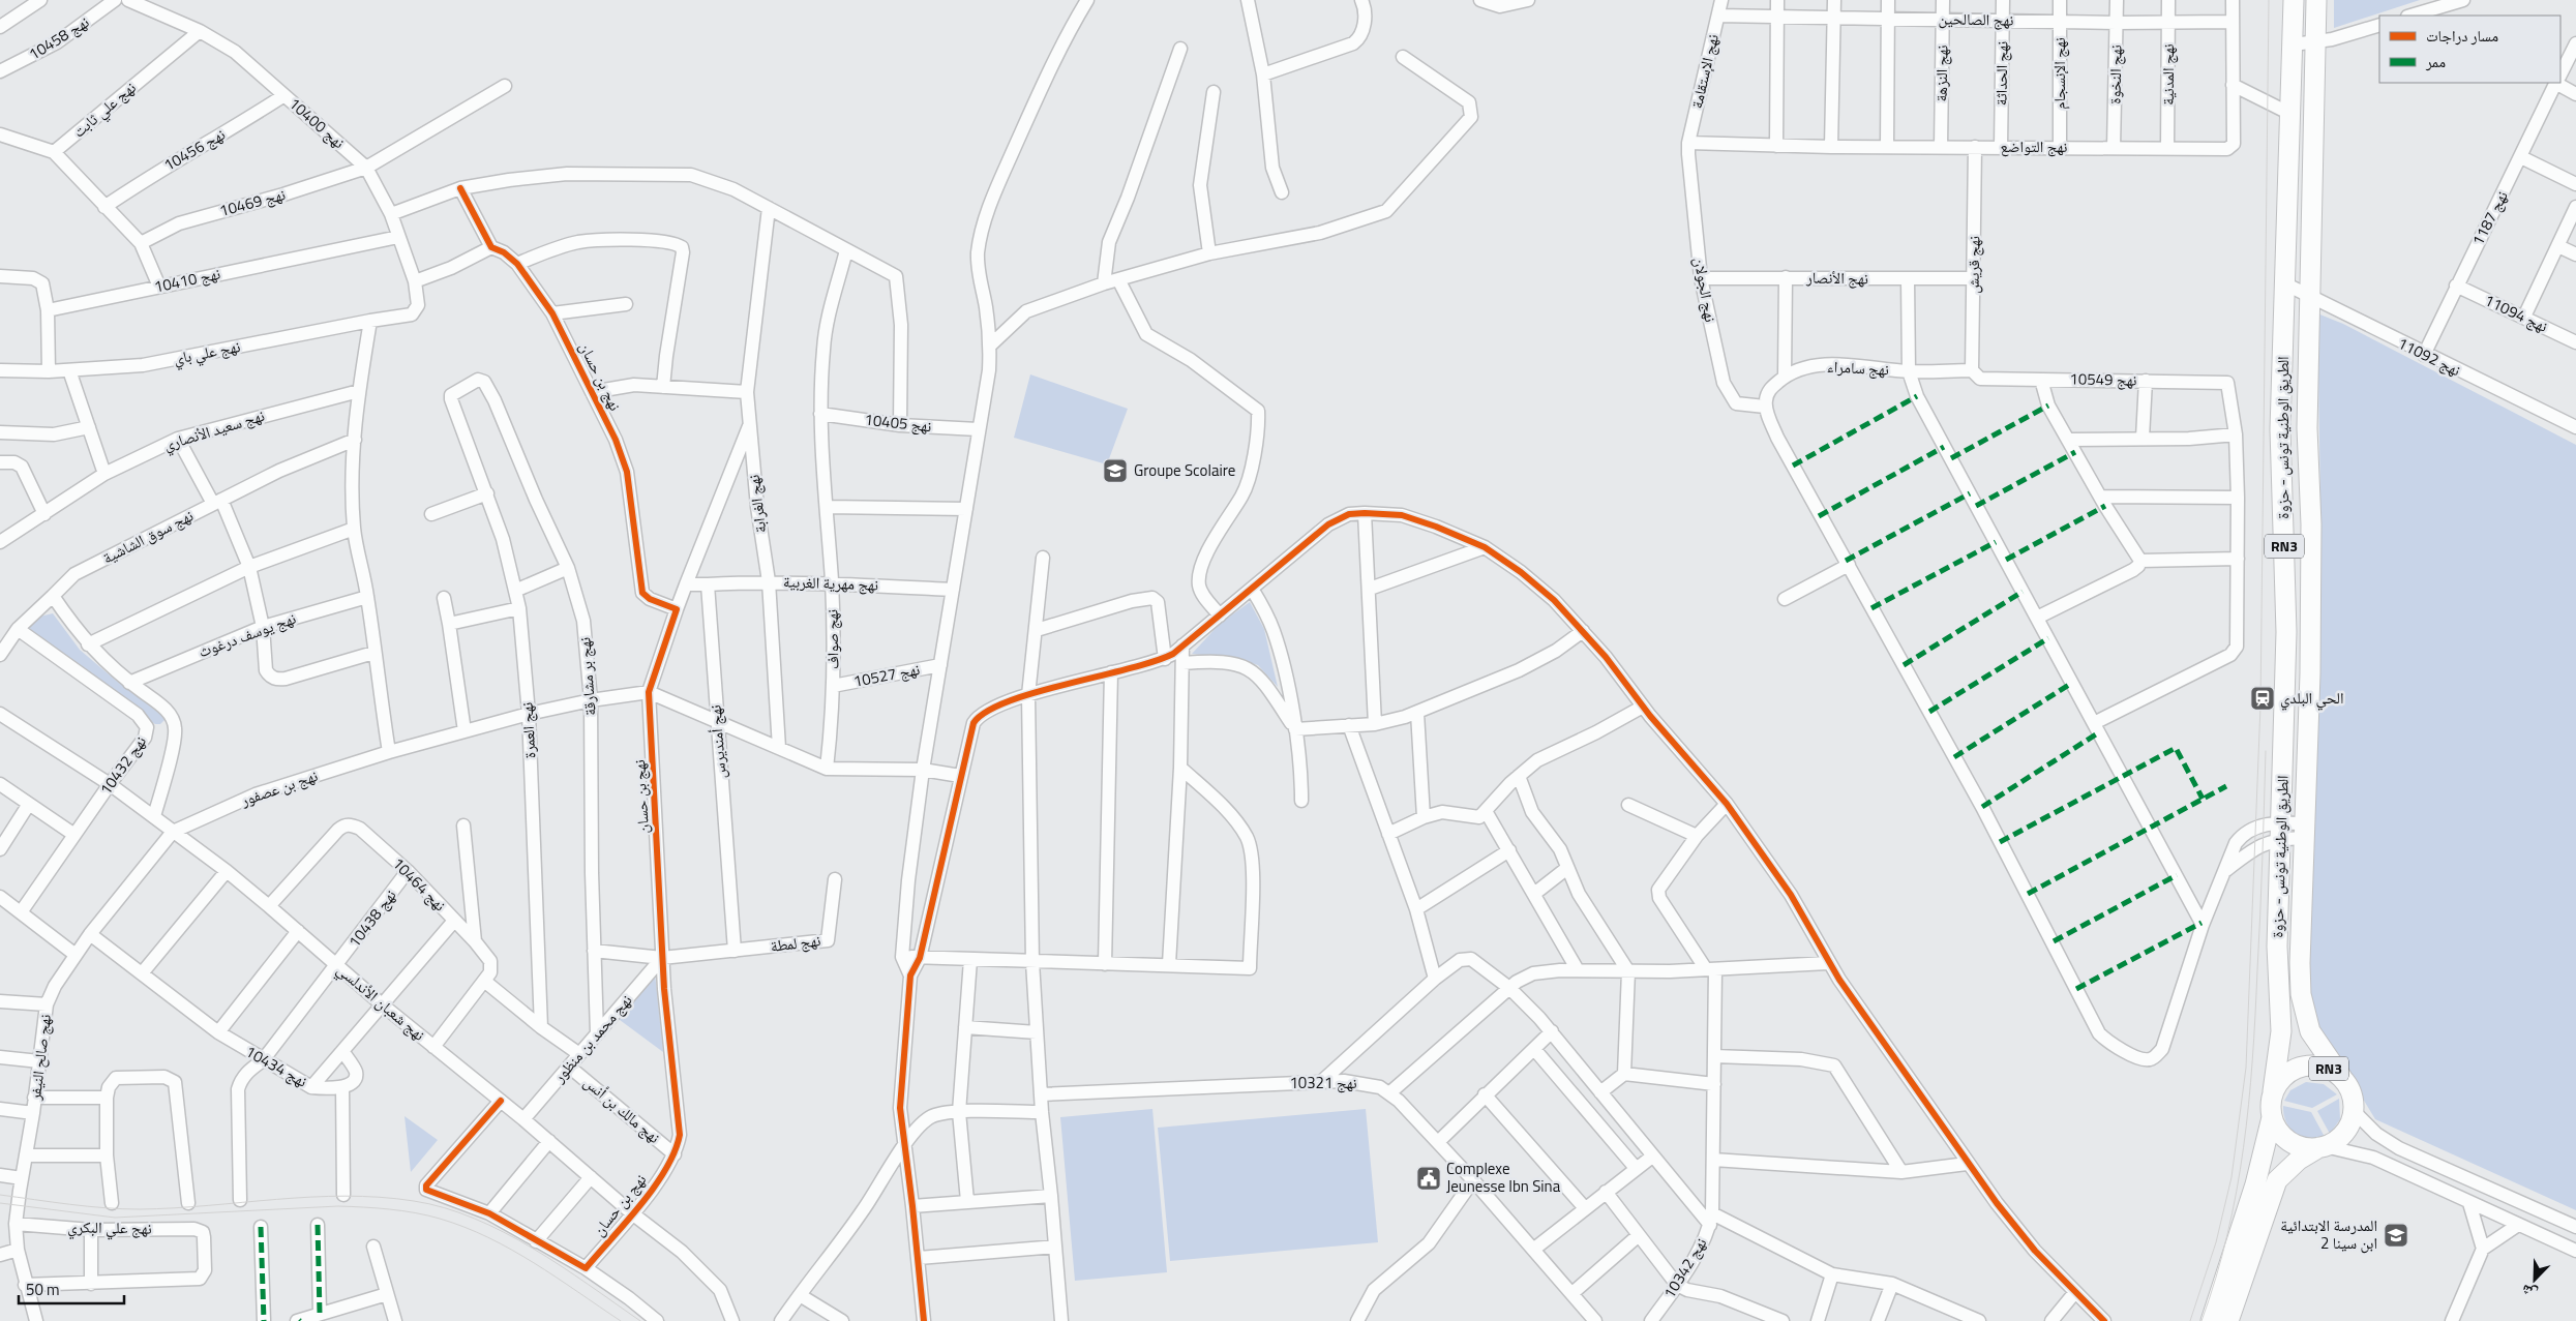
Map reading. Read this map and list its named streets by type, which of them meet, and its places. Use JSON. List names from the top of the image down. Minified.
{"streets":{"highway":["الطريق الوطنية تونس - حزوة","RN3"],"street":["نهج الصالحين","نهج 10458","نهج الإستقامة","نهج النزهة","نهج الحداثة","نهج الإنسجام","نهج النخوة","نهج المدنية","نهج علي ثابت","نهج 10400","نهج التواضع","نهج 10456","نهج 10469","نهج 1187","نهج قريش","نهج الأنصار","نهج 10410","نهج الجولان","نهج 11094","نهج علي باي","نهج 11092","نهج سامراء","نهج بن حسان","نهج 10549","نهج 10405","نهج سعيد الأنصاري","نهج الغرابة","نهج سوق الشاشية","نهج مهرية الغربية","نهج يوسف درغوث","نهج صواف","نهج 10527","نهج بر مشارقة","نهج العمرة","نهج أمنديرس","نهج 10432","نهج بن عصفور","نهج 10464","نهج 10438","نهج لمطة","نهج شعبان الأندلسي","نهج محمد بن منظور","نهج صالح النيفر","نهج 10434","نهج 10321","نهج مالك بن أنس","نهج علي البكري","نهج 10342"]},"crossings":[["نهج الصالحين","نهج الإستقامة"],["نهج الصالحين","نهج النزهة"],["نهج الصالحين","نهج الحداثة"],["نهج الصالحين","نهج الإنسجام"],["نهج الصالحين","نهج النخوة"],["نهج الصالحين","نهج المدنية"],["نهج الصالحين","نهج التواضع"],["نهج الإستقامة","نهج التواضع"],["نهج الإستقامة","نهج الجولان"],["نهج النزهة","نهج التواضع"],["نهج الحداثة","نهج التواضع"],["نهج الإنسجام","نهج التواضع"],["نهج النخوة","نهج التواضع"],["نهج المدنية","نهج التواضع"],["نهج علي ثابت","نهج 10400"],["نهج 10400","نهج 10456"],["نهج 10400","نهج 10469"],["نهج 10400","نهج 10410"],["نهج 10400","نهج علي باي"],["نهج التواضع","نهج قريش"],["نهج التواضع","نهج الجولان"],["نهج 1187","نهج 11094"],["نهج 1187","نهج 11092"],["نهج قريش","نهج الأنصار"],["نهج قريش","نهج 10549"],["نهج الأنصار","نهج الجولان"],["نهج الجولان","نهج سامراء"],["نهج 11092","الطريق الوطنية تونس - حزوة"],["نهج سامراء","نهج 10549"],["نهج بن حسان","نهج بن عصفور"],["نهج بن حسان","نهج شعبان الأندلسي"],["نهج بن حسان","نهج محمد بن منظور"],["نهج بن حسان","نهج مالك بن أنس"],["نهج 10405","نهج صواف"],["الطريق الوطنية تونس - حزوة","RN3"],["نهج الغرابة","نهج مهرية الغربية"],["نهج سوق الشاشية","نهج 10432"],["نهج مهرية الغربية","نهج صواف"],["نهج مهرية الغربية","نهج أمنديرس"],["نهج صواف","نهج 10527"],["نهج بر مشارقة","نهج العمرة"],["نهج بر مشارقة","نهج بن عصفور"],["نهج بر مشارقة","نهج محمد بن منظور"],["نهج العمرة","نهج بن عصفور"],["نهج أمنديرس","نهج لمطة"],["نهج 10432","نهج شعبان الأندلسي"],["نهج بن عصفور","نهج شعبان الأندلسي"],["نهج بن عصفور","نهج صالح النيفر"],["نهج 10464","نهج 10438"],["نهج 10464","نهج شعبان الأندلسي"],["نهج 10464","نهج 10434"],["نهج 10438","نهج شعبان الأندلسي"],["نهج 10438","نهج 10434"],["نهج شعبان الأندلسي","نهج محمد بن منظور"],["نهج شعبان الأندلسي","نهج صالح النيفر"],["نهج شعبان الأندلسي","نهج 10434"],["نهج محمد بن منظور","نهج مالك بن أنس"],["نهج صالح النيفر","نهج 10434"],["نهج صالح النيفر","نهج علي البكري"]],"places":{"school or university":["Groupe Scolaire","المدرسة الابتدائية ابن سينا 2"],"station":["الحي البلدي"],"public building":["Complexe Jeunesse Ibn Sina"]},"legend":["مسار دراجات","ممر"],"scale_bar":"50 m","north":"bottom left"}
